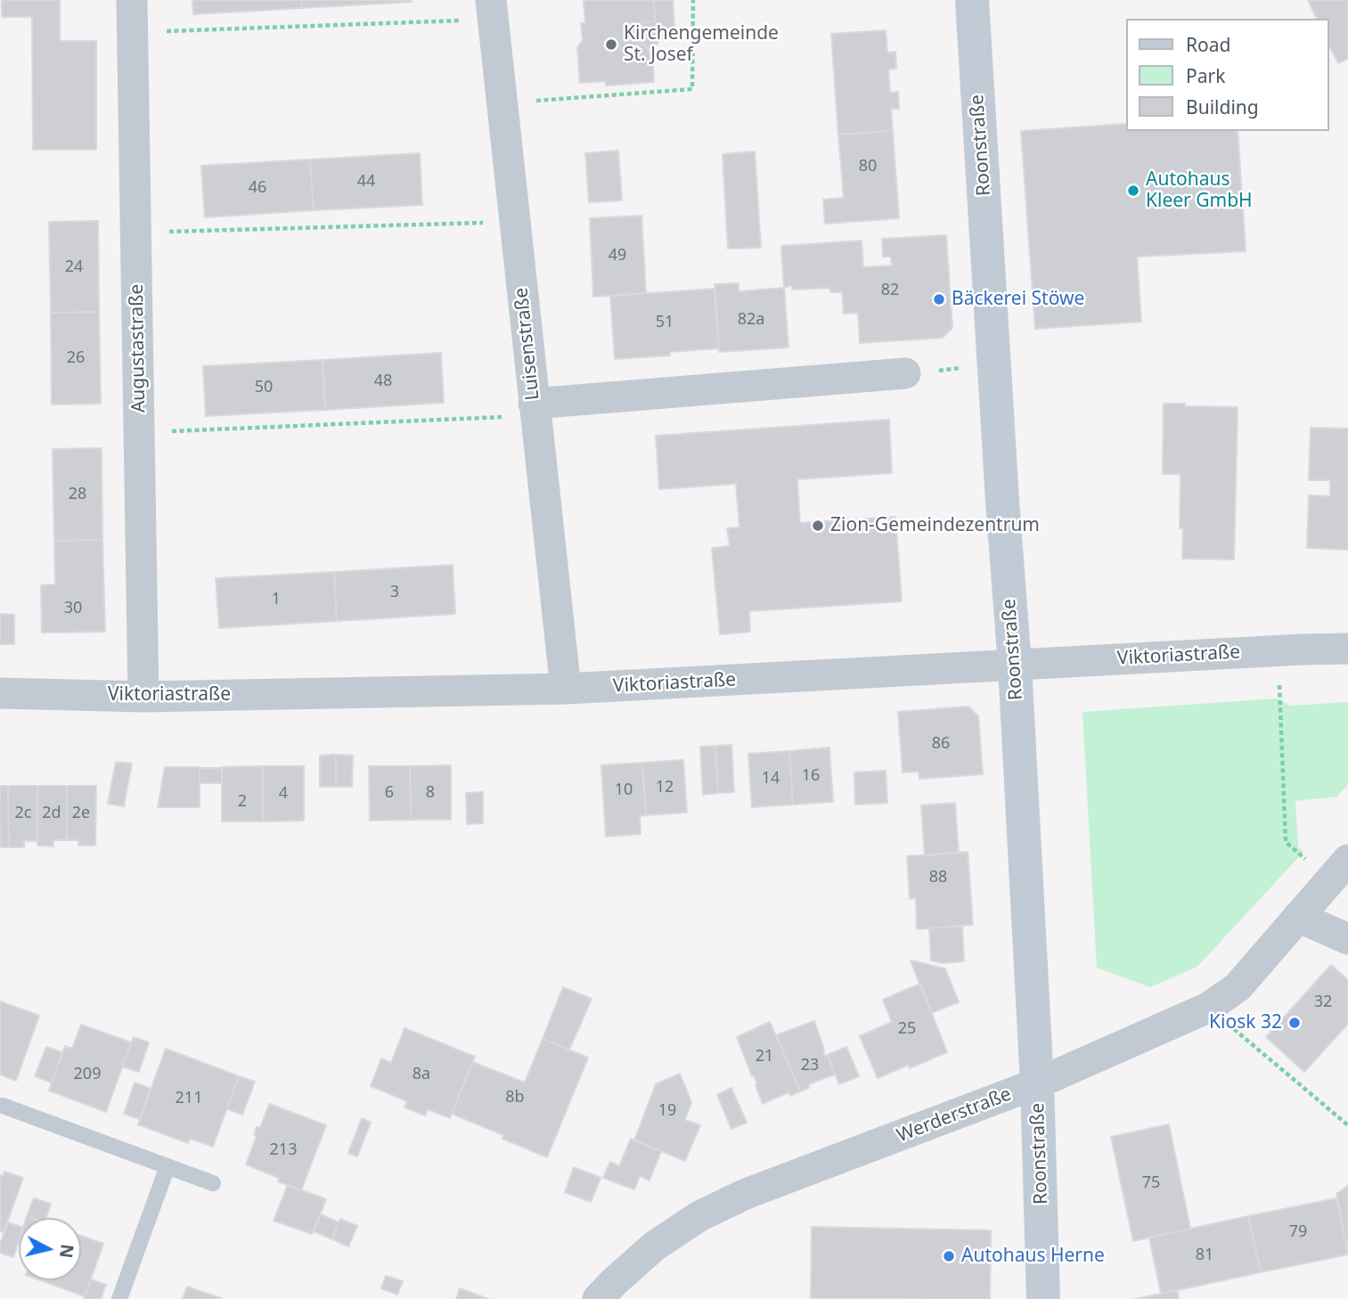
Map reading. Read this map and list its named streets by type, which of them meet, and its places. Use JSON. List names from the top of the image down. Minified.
{"streets":{"street":["Roonstraße","Luisenstraße","Augustastraße","Viktoriastraße","Werderstraße"]},"crossings":[["Roonstraße","Viktoriastraße"],["Roonstraße","Werderstraße"],["Luisenstraße","Viktoriastraße"],["Augustastraße","Viktoriastraße"]],"places":["Kirchengemeinde St. Josef","Autohaus Kleer GmbH","Bäckerei Stöwe","Zion-Gemeindezentrum","Kiosk 32","Autohaus Herne"],"house_numbers":["80","44","46","49","24","82","82a","51","26","48","50","28","3","1","30","86","16","14","12","10","6","8","4","2","2c","2d","2e","88","32","25","21","23","209","8a","8b","211","19","213","75","79","81"],"legend":["Road","Park","Building"],"north":"right"}
